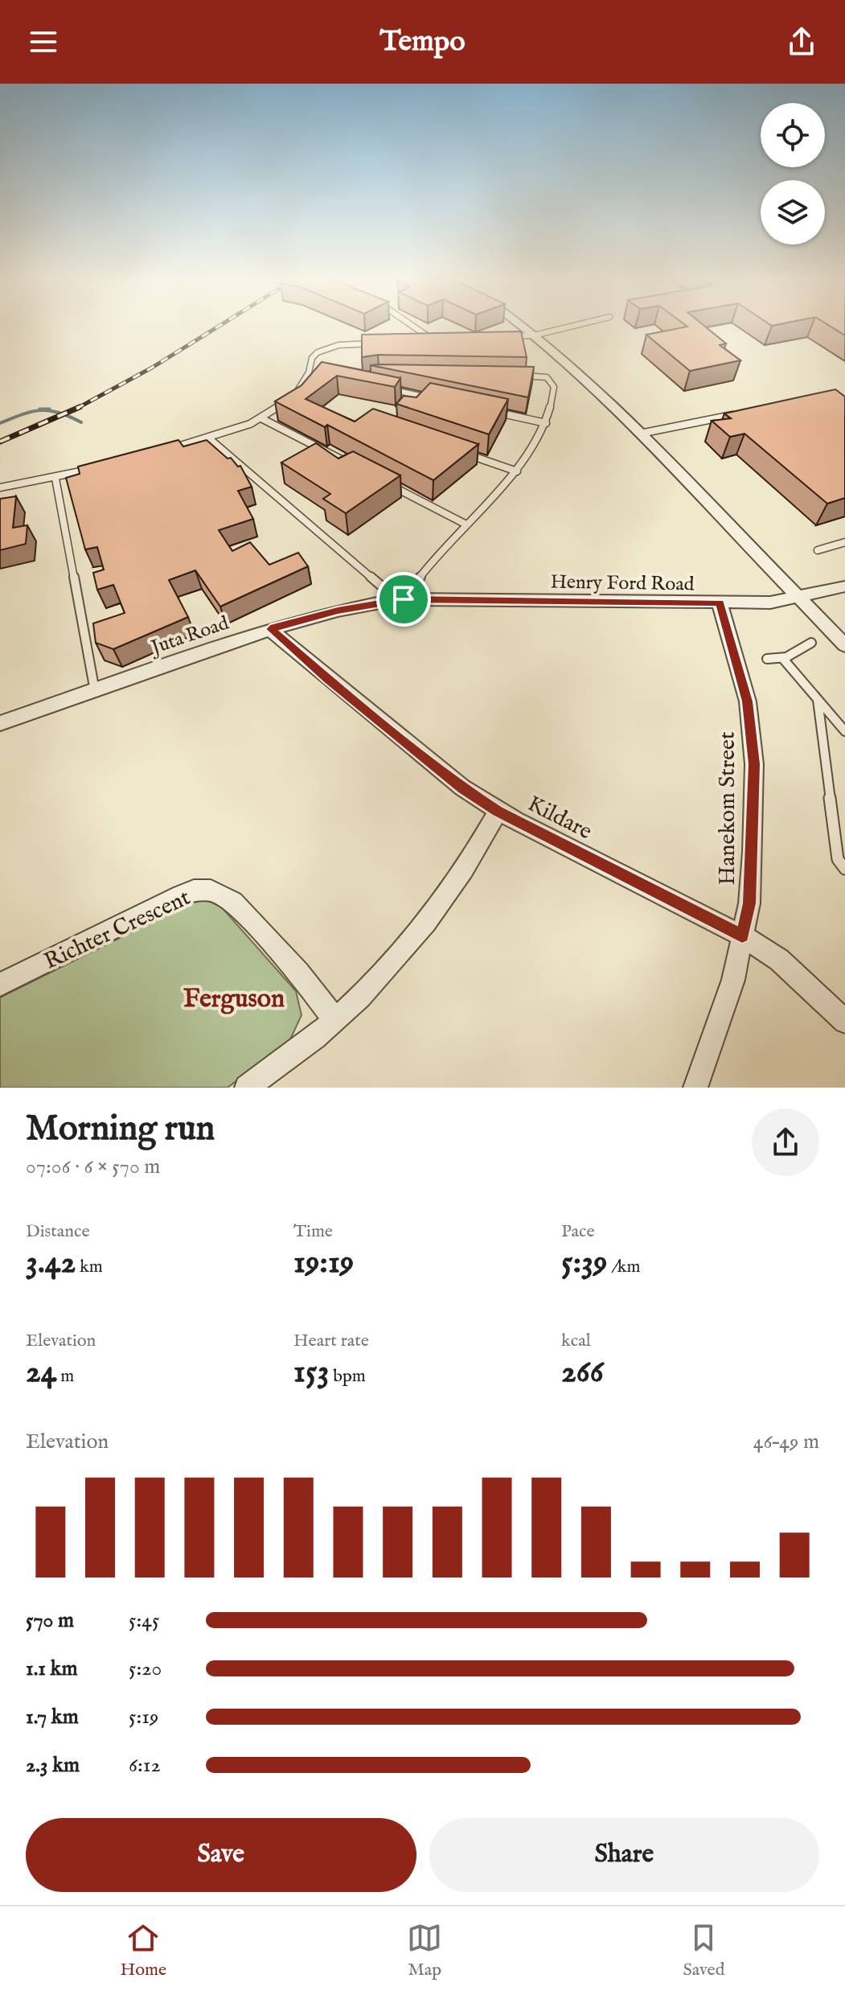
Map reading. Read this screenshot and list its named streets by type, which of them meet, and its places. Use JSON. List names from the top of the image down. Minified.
{"streets":{"street":["Henry Ford Road","Juta Road","Hanekom Street","Kildare","Richter Crescent"]},"crossings":[["Henry Ford Road","Juta Road"],["Henry Ford Road","Hanekom Street"],["Juta Road","Kildare"],["Hanekom Street","Kildare"]],"districts":["Ferguson"],"page":{"header":"Tempo","heading":["Morning run","07:06 · 6 × 570 m"],"stats":[["Distance","3.42 km"],["Time","19:19"],["Pace","5:39 /km"],["Elevation","24 m"],["Heart rate","153 bpm"],["kcal","266"]],"chart":["Elevation","46–49 m"],"list":[{"name":"570 m","note":"5:45"},{"name":"1.1 km","note":"5:20"},{"name":"1.7 km","note":"5:19"},{"name":"2.3 km","note":"6:12"}],"buttons":["Save","Share"],"tabs":["Home","Map","Saved"]}}
